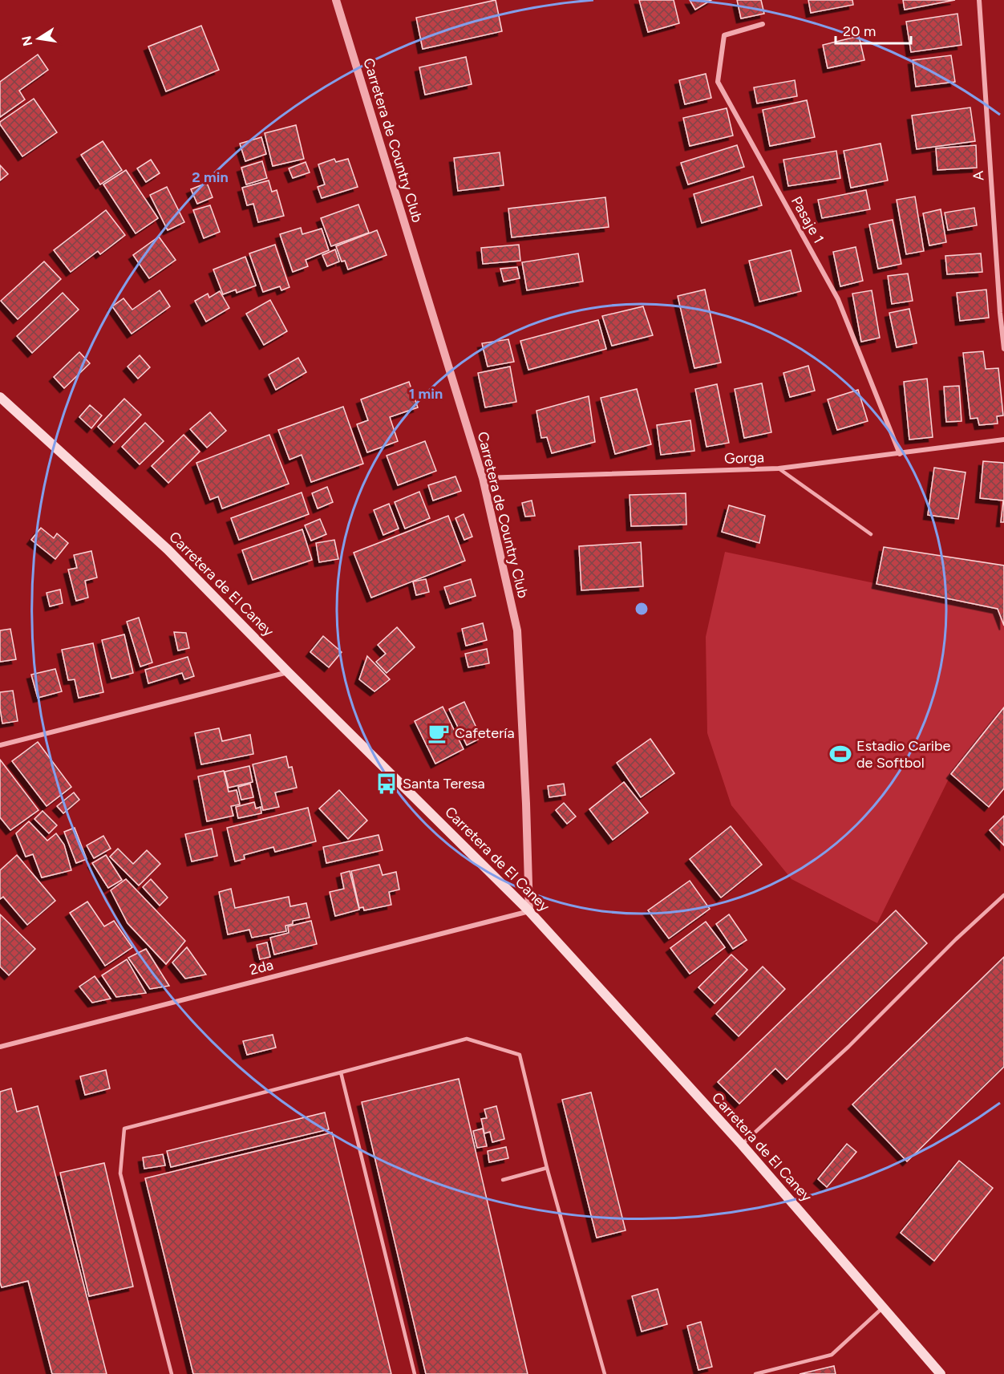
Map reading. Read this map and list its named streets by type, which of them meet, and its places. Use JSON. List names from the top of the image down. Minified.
{"streets":{"main road":["Carretera de El Caney"],"street":["Carretera de Country Club","A","Pasaje 1","Gorga","2da"]},"crossings":[["Carretera de Country Club","Gorga"],["Carretera de Country Club","Carretera de El Caney"],["Carretera de Country Club","2da"],["Pasaje 1","Gorga"],["Carretera de El Caney","2da"]],"places":{"cafe":["Cafetería"],"sports":["Estadio Caribe de Softbol"],"bus stop":["Santa Teresa"]},"scale_bar":"20 m","north":"left","rings":["2 min","1 min"]}
